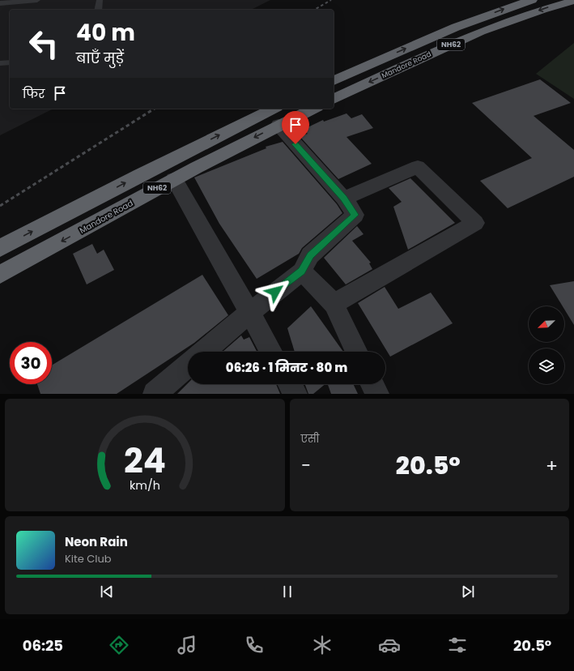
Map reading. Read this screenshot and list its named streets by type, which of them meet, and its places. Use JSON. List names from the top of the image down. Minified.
{"streets":{"highway":["NH62","Mandore Road"]},"north":"bottom left","page":{"turn":["40 m","बाएँ मुड़ें"],"then":"फिर","limit":"30","trip":"06:26 · 1 मिनट · 80 m","tile":"एसी","heat":["−","20.5°","+"],"song":["Neon Rain","Kite Club"],"tabs":["06:25","20.5°"],"gauge":["24","km/h"]}}
